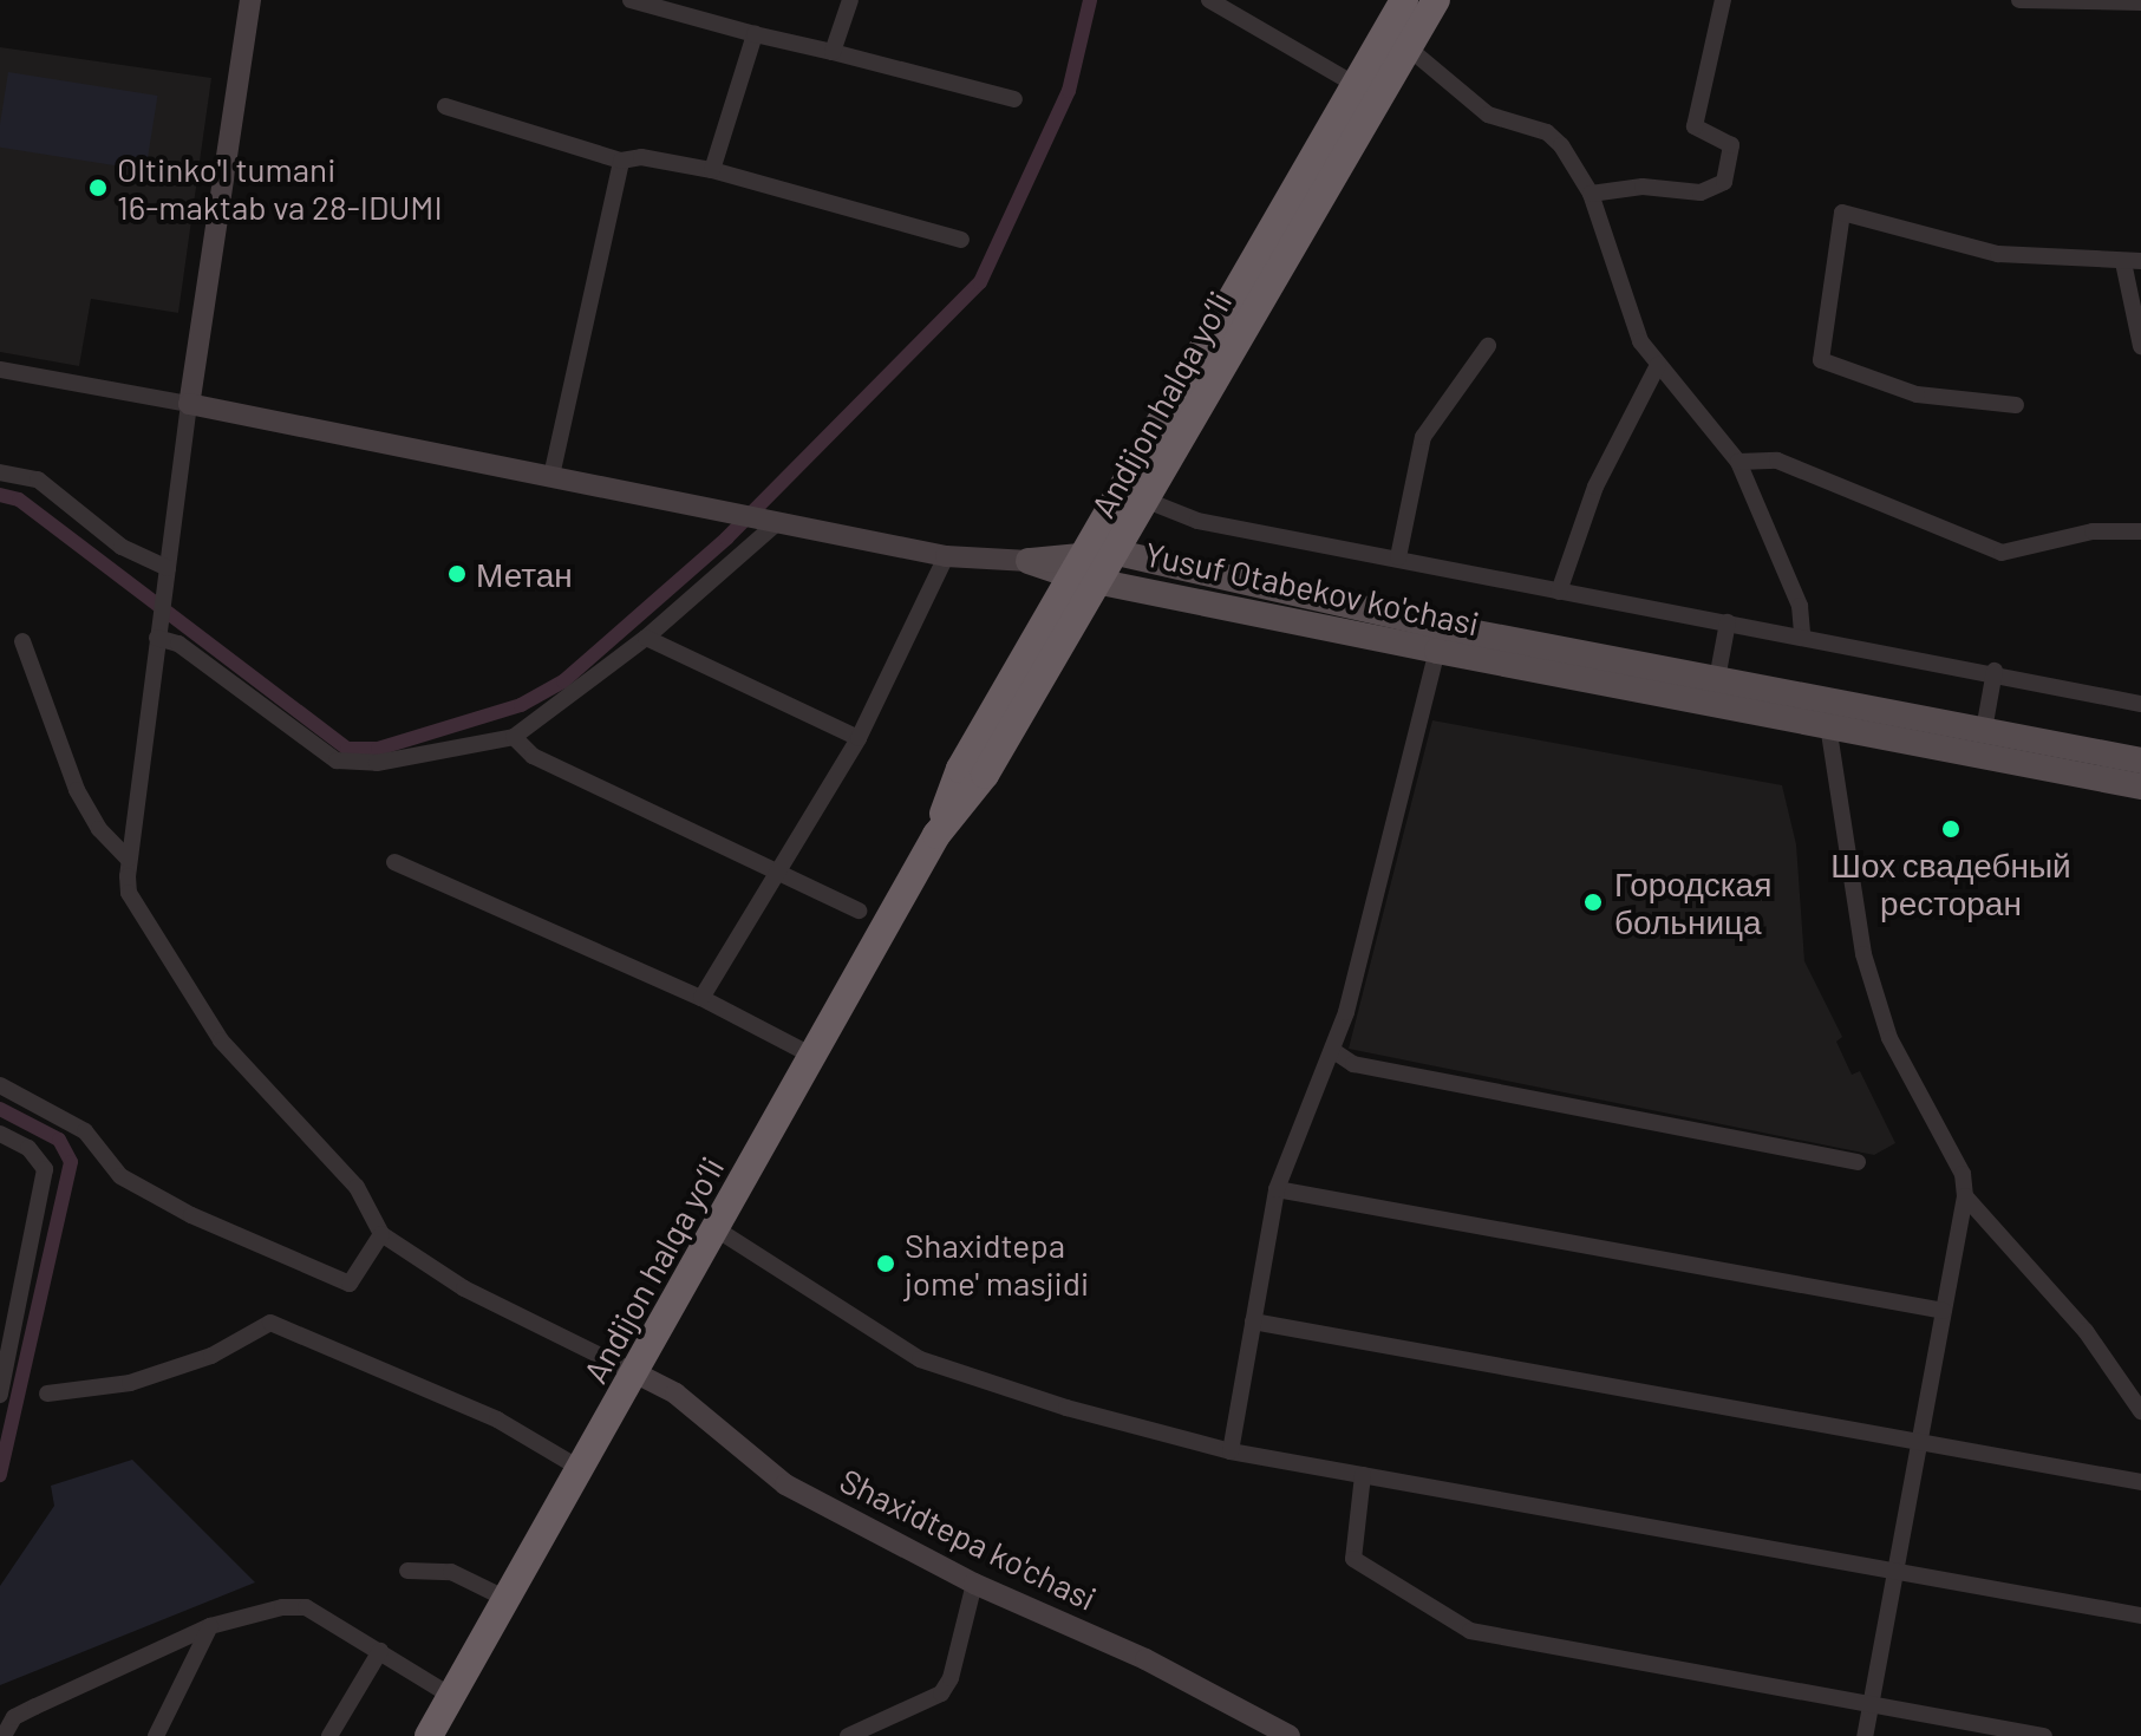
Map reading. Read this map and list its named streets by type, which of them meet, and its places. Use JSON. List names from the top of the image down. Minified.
{"streets":{"highway":["Andijon halqa yo‘li"],"main road":["Yusuf Otabekov ko'chasi"],"street":["Shaxidtepa ko'chasi"]},"crossings":[["Andijon halqa yo‘li","Yusuf Otabekov ko'chasi"],["Andijon halqa yo‘li","Shaxidtepa ko'chasi"]],"places":["Oltinko'l tumani 16-maktab va 28-IDUMI","Метан","Шох свадебный ресторан","Городская больница","Shaxidtepa jome' masjidi"]}
